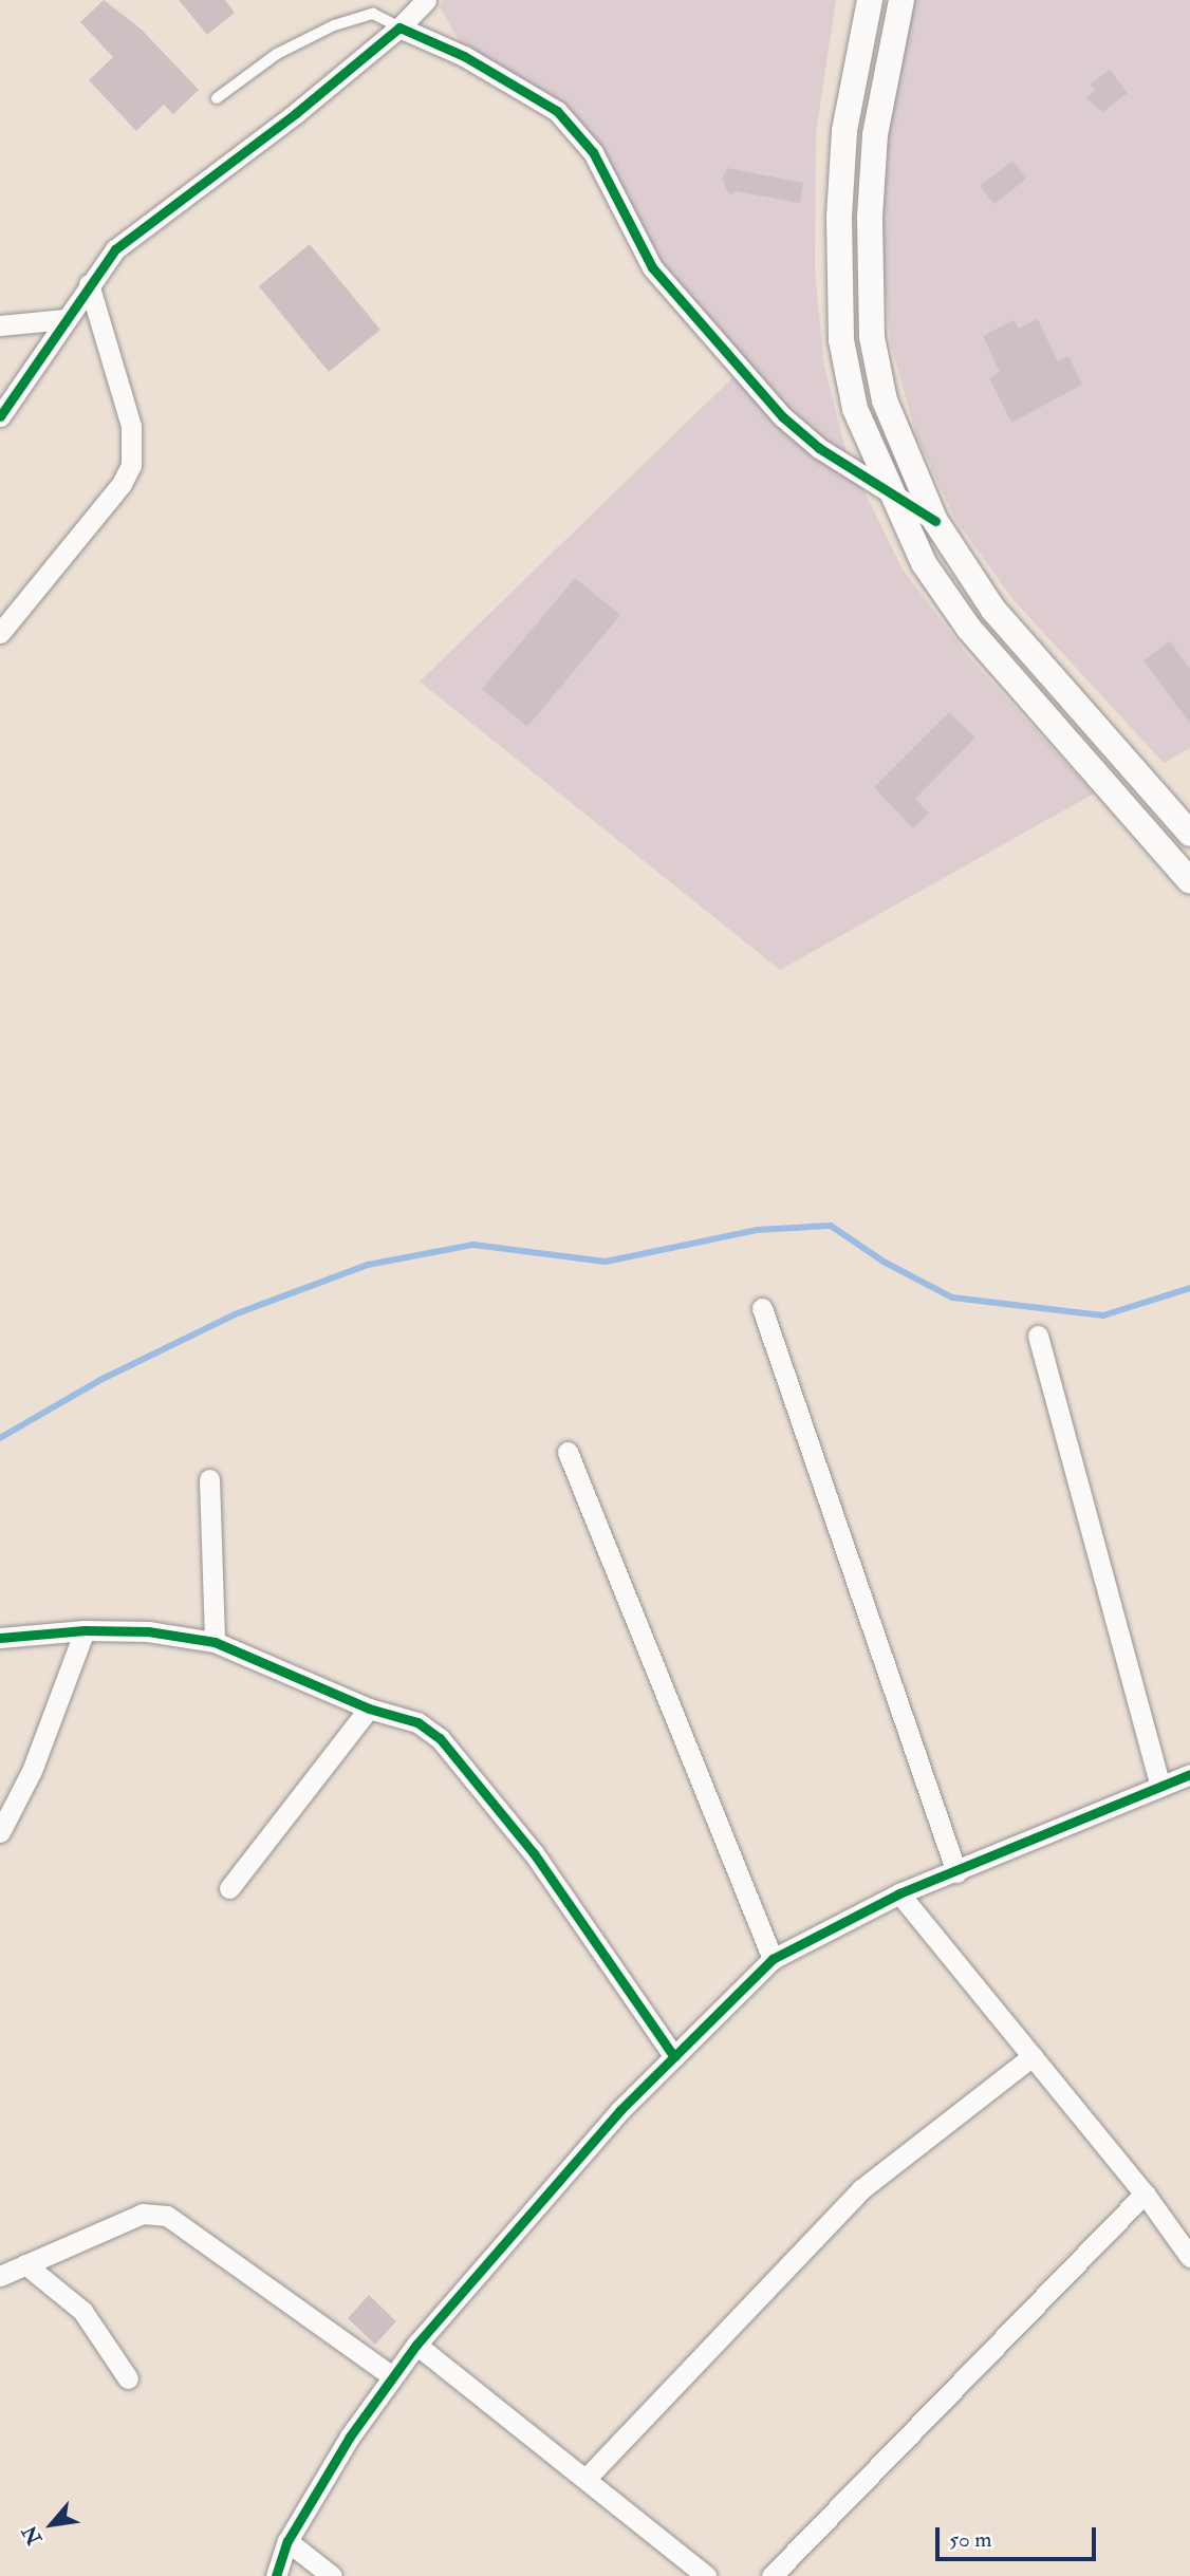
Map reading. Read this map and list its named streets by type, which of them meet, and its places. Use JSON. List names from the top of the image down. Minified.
{"scale_bar":"50 m","north":"bottom left"}
